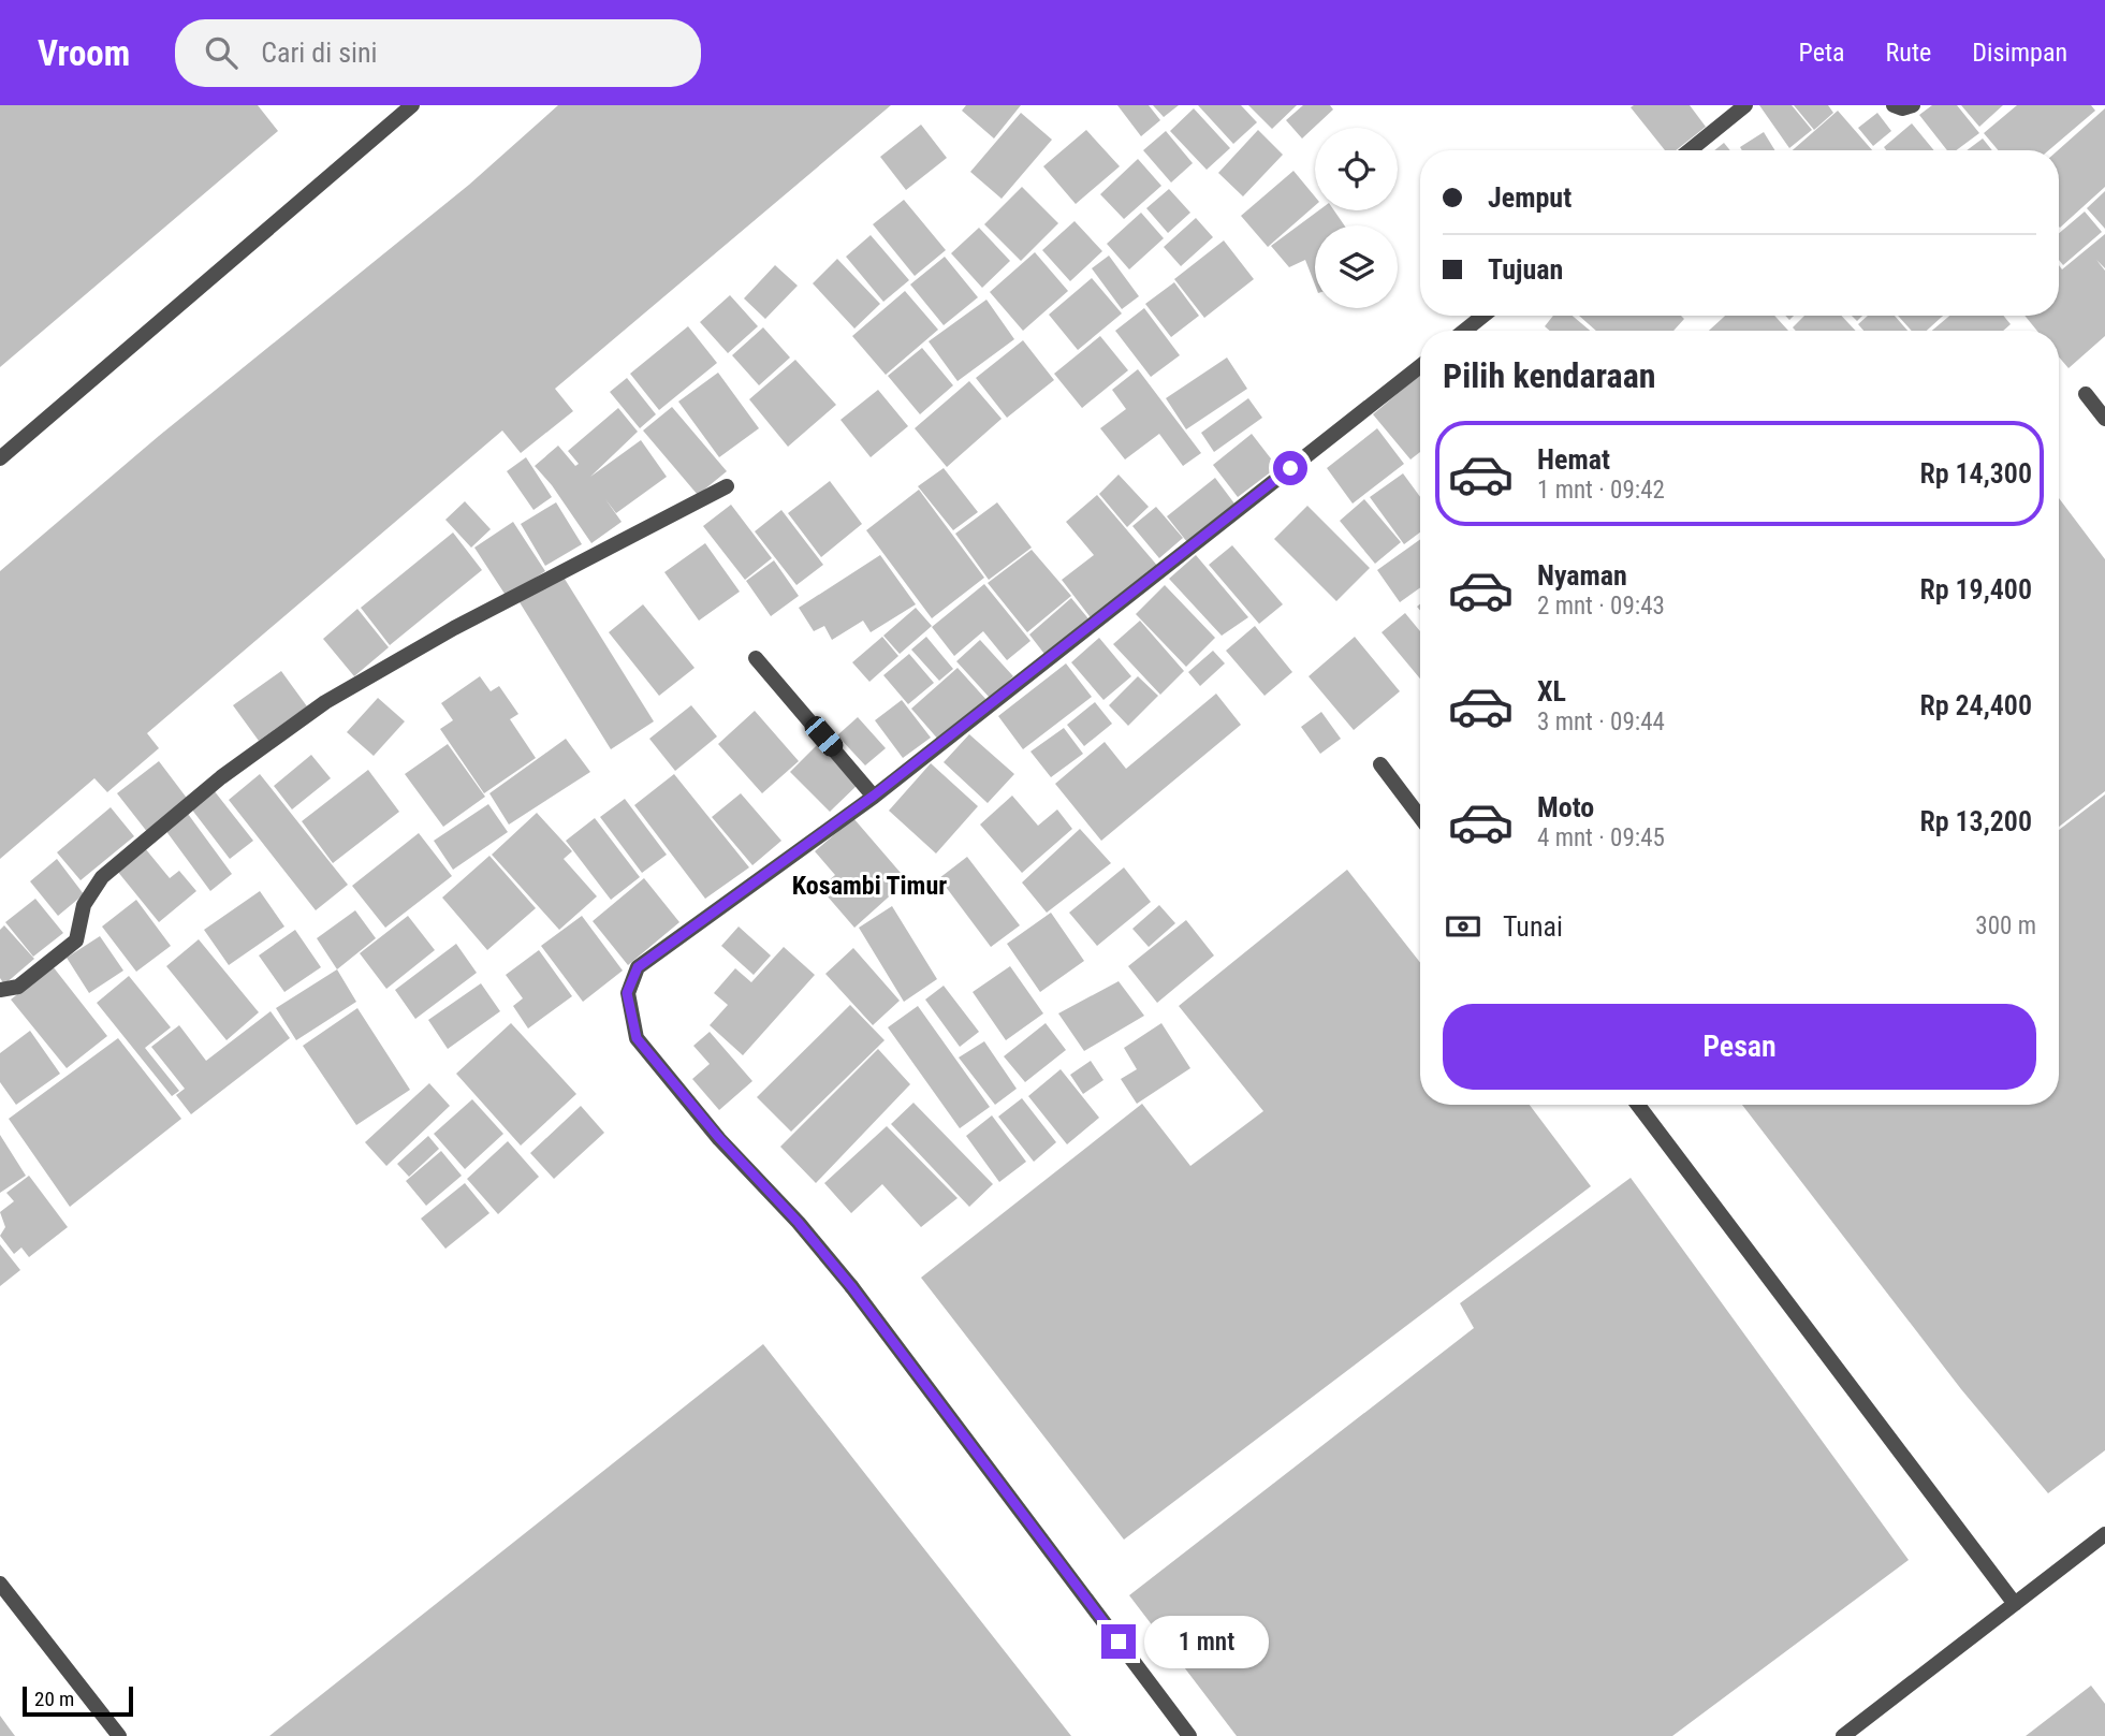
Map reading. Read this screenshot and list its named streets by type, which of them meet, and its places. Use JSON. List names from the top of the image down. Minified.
{"districts":["Kosambi Timur"],"scale_bar":"20 m","page":{"header":"Vroom","search":"Cari di sini","nav":["Peta","Rute","Disimpan"],"banner":["Jemput","Tujuan"],"heading":"Pilih kendaraan","list":[{"name":"Hemat","note":"1 mnt · 09:42","value":"Rp 14,300"},{"name":"Nyaman","note":"2 mnt · 09:43","value":"Rp 19,400"},{"name":"XL","note":"3 mnt · 09:44","value":"Rp 24,400"},{"name":"Moto","note":"4 mnt · 09:45","value":"Rp 13,200"}],"pay":["Tunai","300 m"],"buttons":"Pesan","bubble":"1 mnt","scale":"20 m"}}
